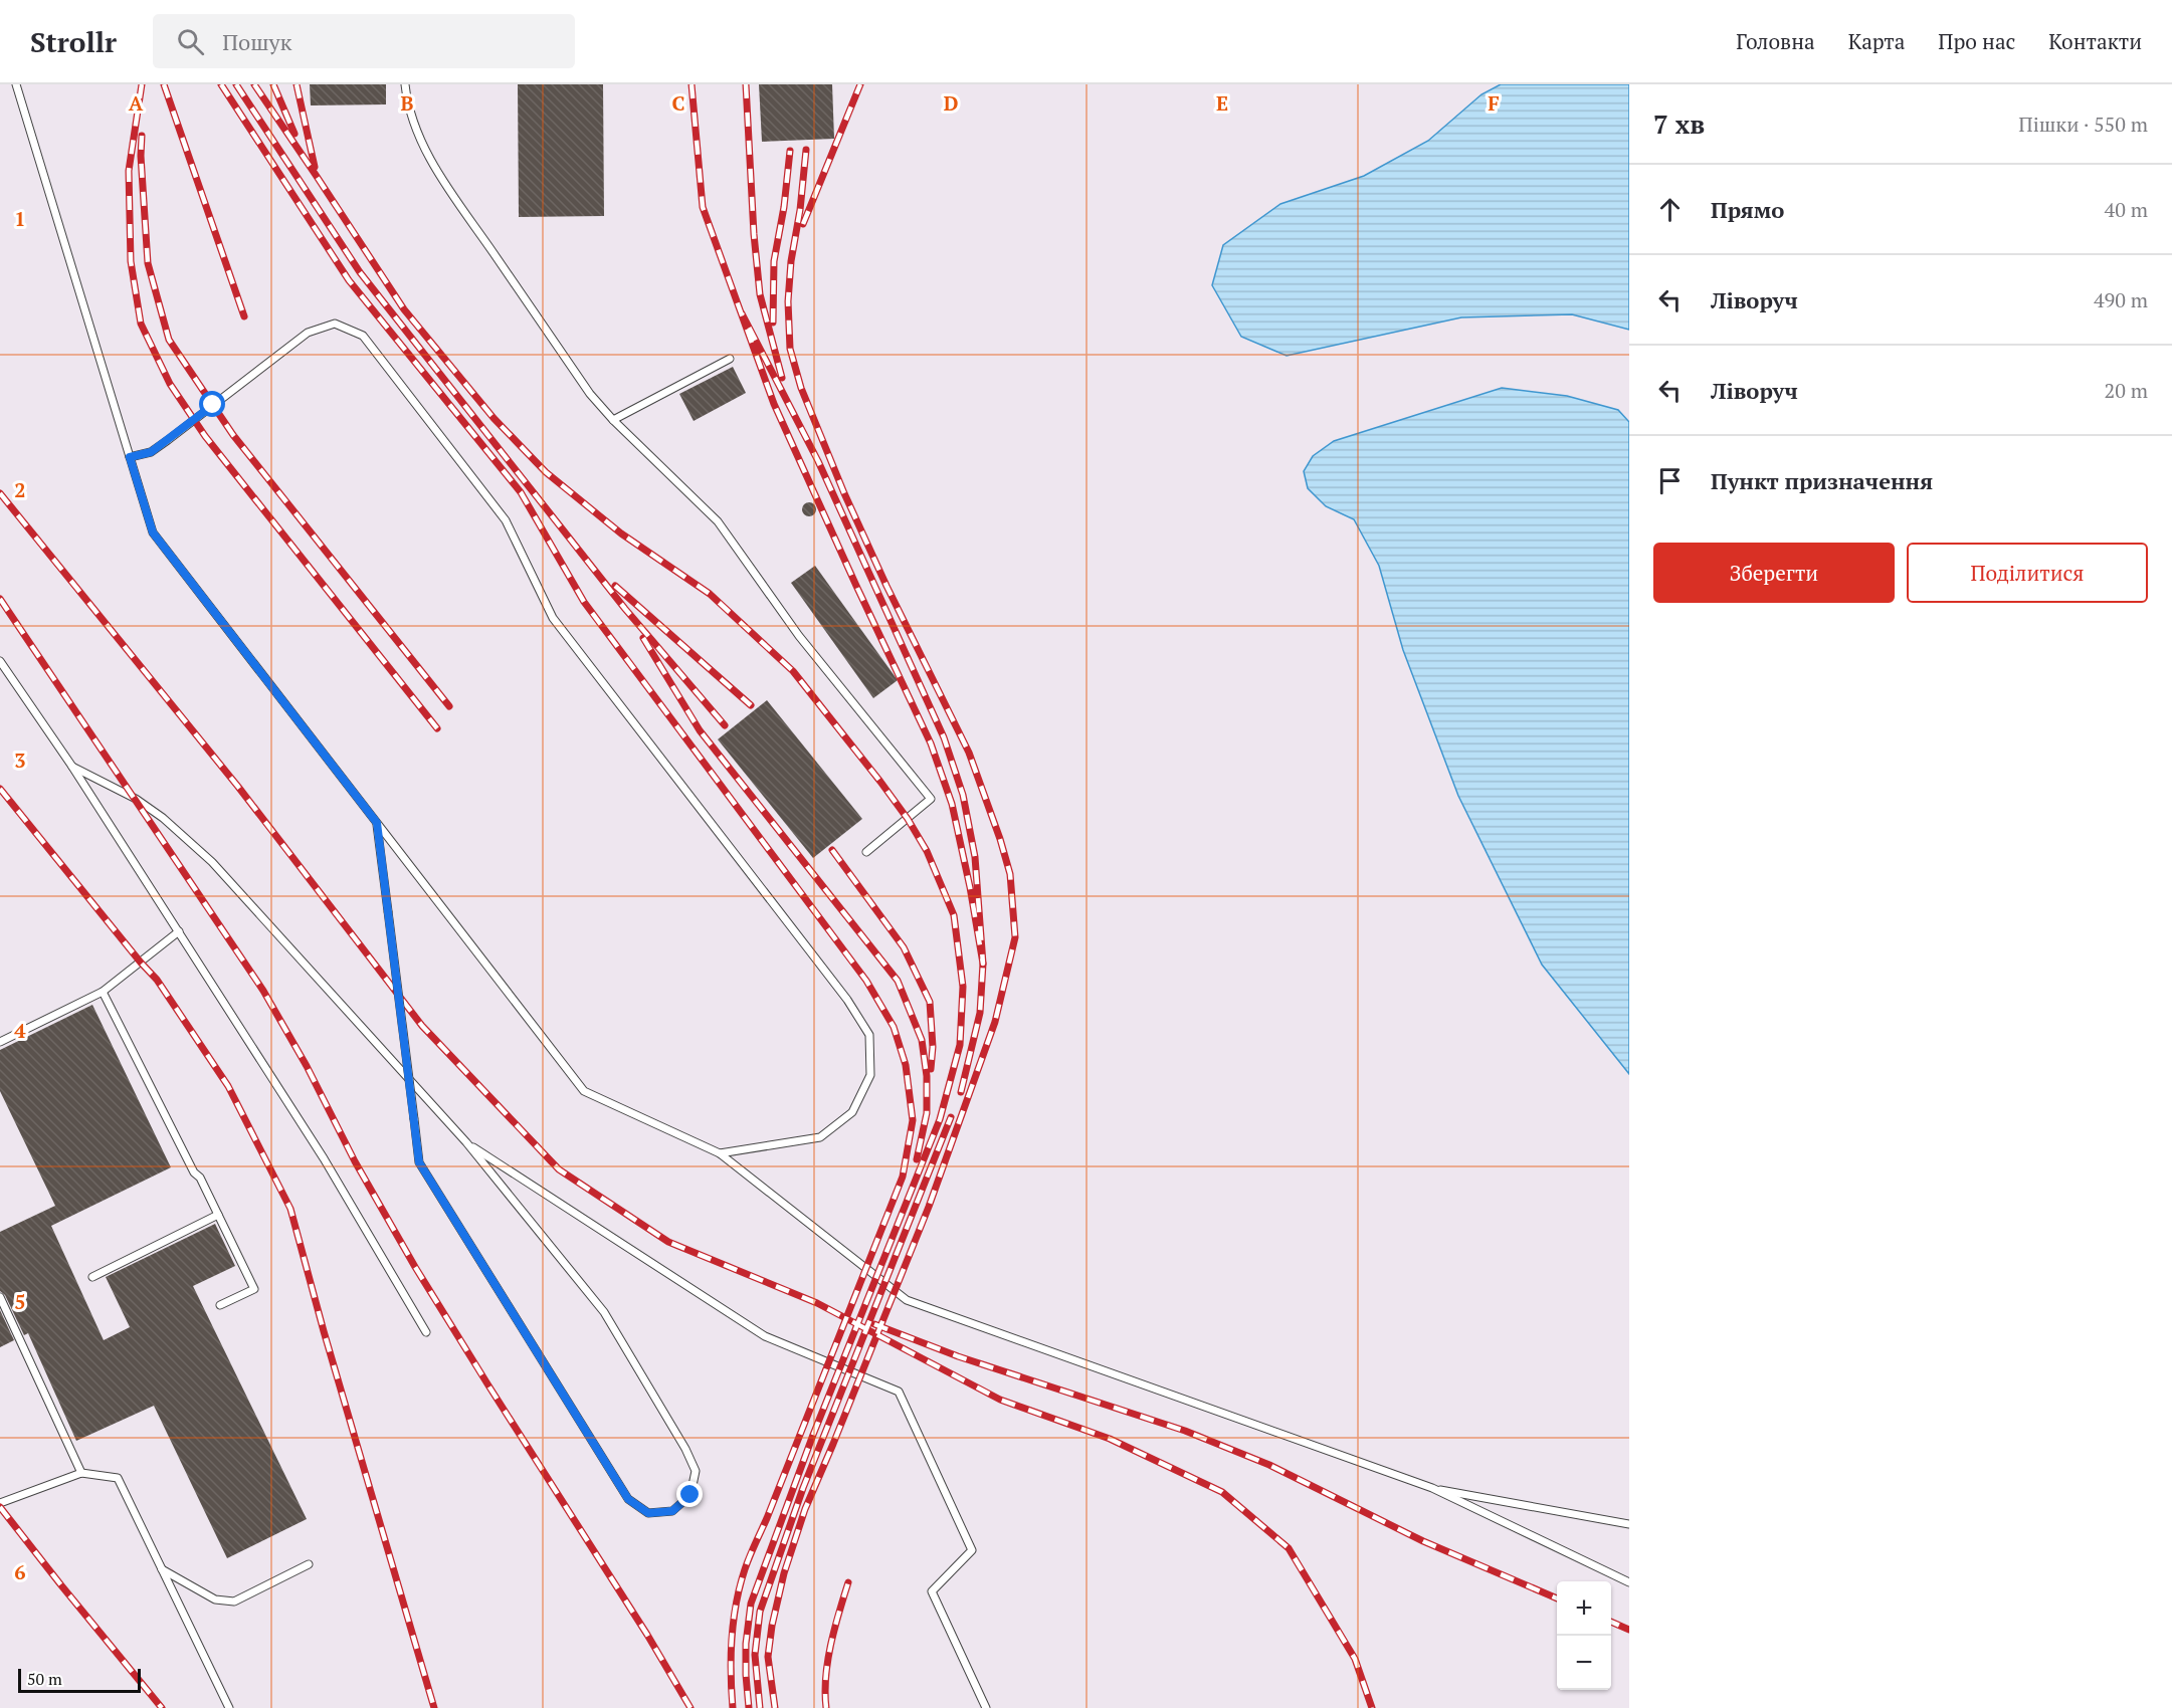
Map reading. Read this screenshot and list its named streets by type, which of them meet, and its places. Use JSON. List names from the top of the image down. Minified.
{"scale_bar":"50 m","page":{"header":"Strollr","search":"Пошук","nav":["Головна","Карта","Про нас","Контакти"],"heading":["7 хв","Пішки · 550 m"],"list":[["Прямо","40 m"],["Ліворуч","490 m"],["Ліворуч","20 m"],"Пункт призначення"],"buttons":["Зберегти","Поділитися"],"map_buttons":["+","−"],"scale":"50 m"},"grid":{"columns":["A","B","C","D","E","F"],"rows":["1","2","3","4","5","6"]}}
